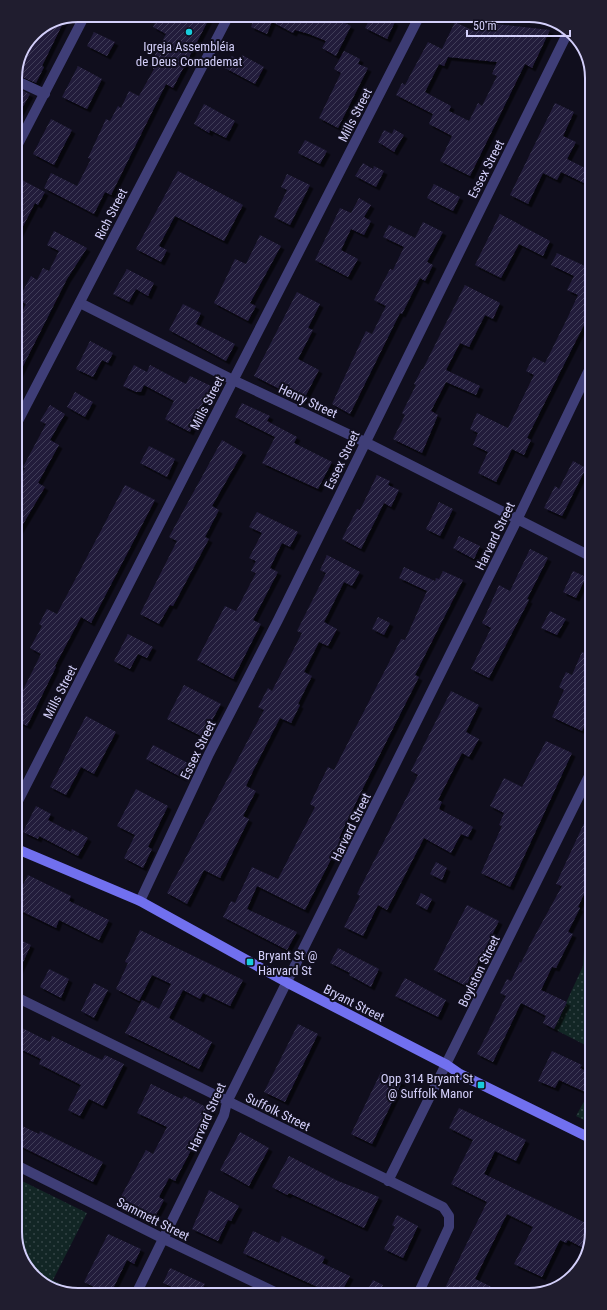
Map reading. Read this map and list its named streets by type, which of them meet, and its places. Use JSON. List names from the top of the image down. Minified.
{"streets":{"main road":["Bryant Street"],"street":["Mills Street","Essex Street","Rich Street","Henry Street","Harvard Street","Boylston Street","Suffolk Street","Sammett Street"]},"crossings":[["Mills Street","Henry Street"],["Essex Street","Henry Street"],["Essex Street","Bryant Street"],["Rich Street","Henry Street"],["Henry Street","Harvard Street"],["Harvard Street","Bryant Street"],["Harvard Street","Suffolk Street"],["Harvard Street","Sammett Street"],["Boylston Street","Bryant Street"],["Boylston Street","Suffolk Street"]],"places":{"other":["Igreja Assembléia de Deus Comademat"],"transit":["Bryant St @ Harvard St","Opp 314 Bryant St @ Suffolk Manor"]},"scale_bar":"50 m"}
